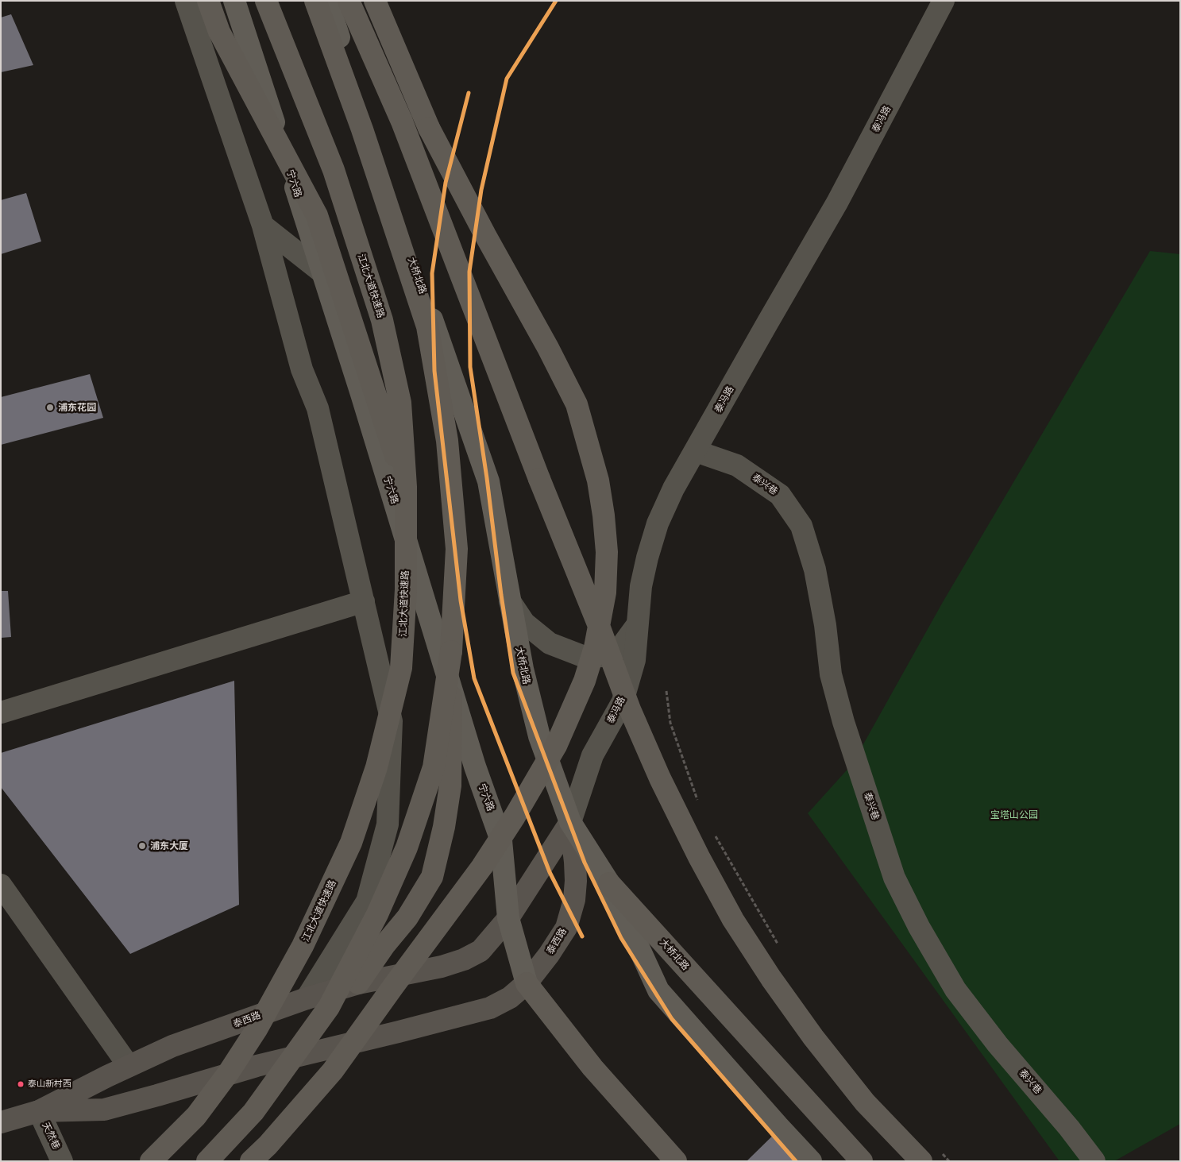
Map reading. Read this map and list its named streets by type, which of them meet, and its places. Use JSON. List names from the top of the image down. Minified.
{"streets":{"highway":["大桥北路","江北大道快速路"],"main road":["宁六路","泰西路"],"street":["泰冯路","泰兴巷","天然巷"]},"crossings":[["泰冯路","大桥北路"],["泰冯路","泰兴巷"],["泰冯路","泰西路"],["宁六路","泰西路"],["大桥北路","泰西路"],["泰西路","天然巷"]],"parks":["宝塔山公园"],"places":["浦东花园","浦东大厦","泰山新村西"]}
